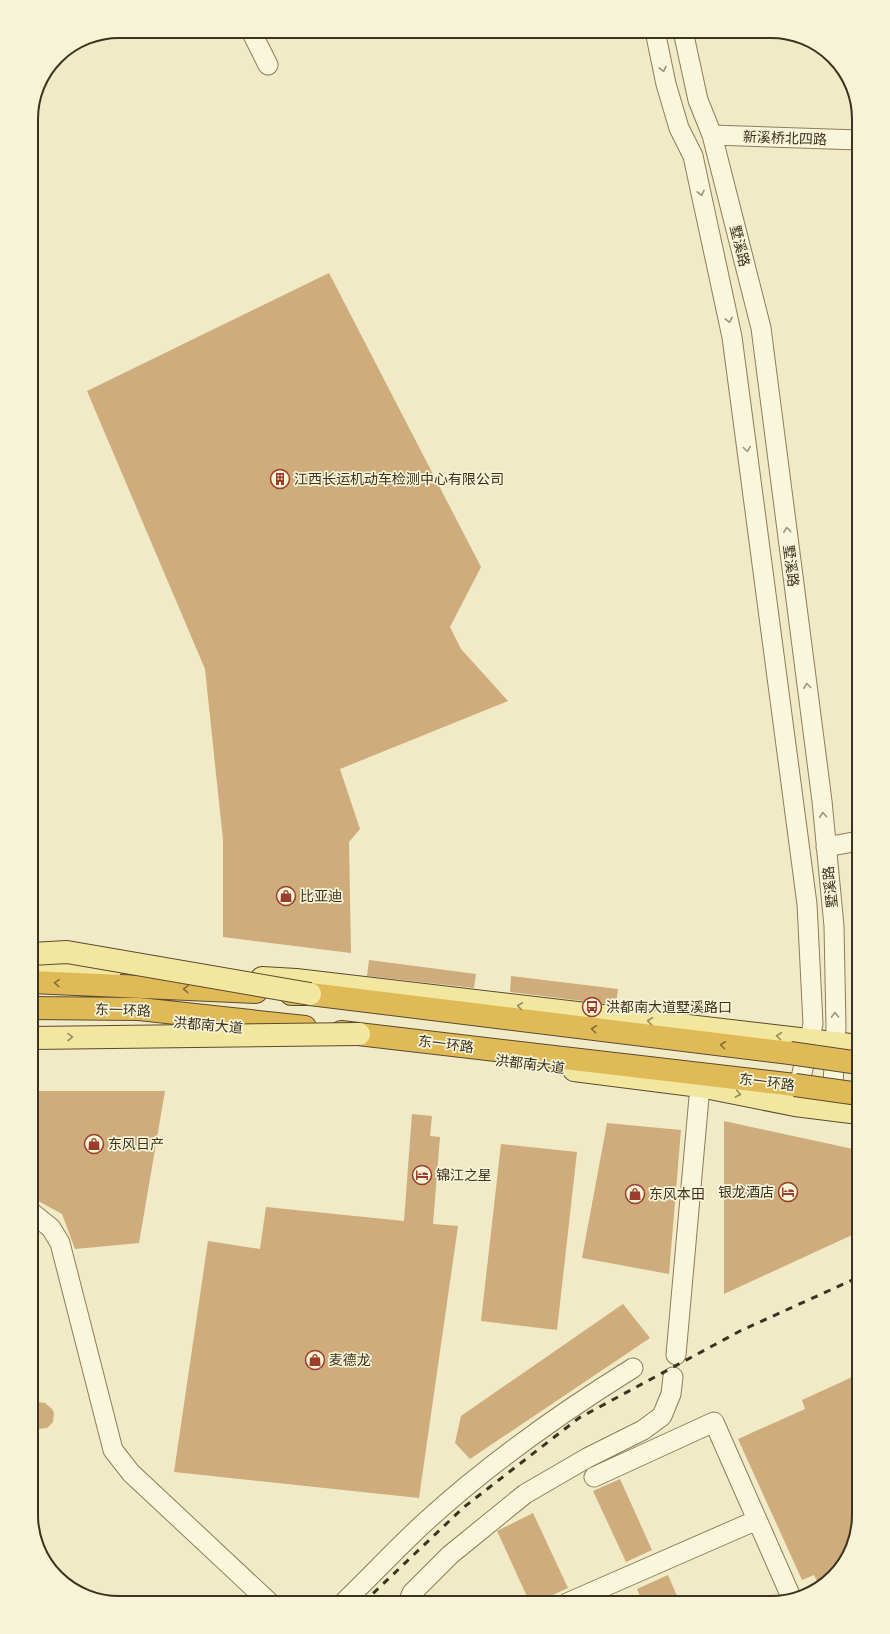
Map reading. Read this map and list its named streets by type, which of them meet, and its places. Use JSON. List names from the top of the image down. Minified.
{"streets":{"highway":["东一环路"],"main road":["洪都南大道"],"street":["新溪桥北四路","墅溪路"]},"crossings":[["新溪桥北四路","墅溪路"],["墅溪路","洪都南大道"]],"places":{"building":["江西长运机动车检测中心有限公司"],"shop":["比亚迪","东风日产","东风本田","麦德龙"],"bus stop":["洪都南大道墅溪路口"],"hotel":["锦江之星","银龙酒店"]}}
